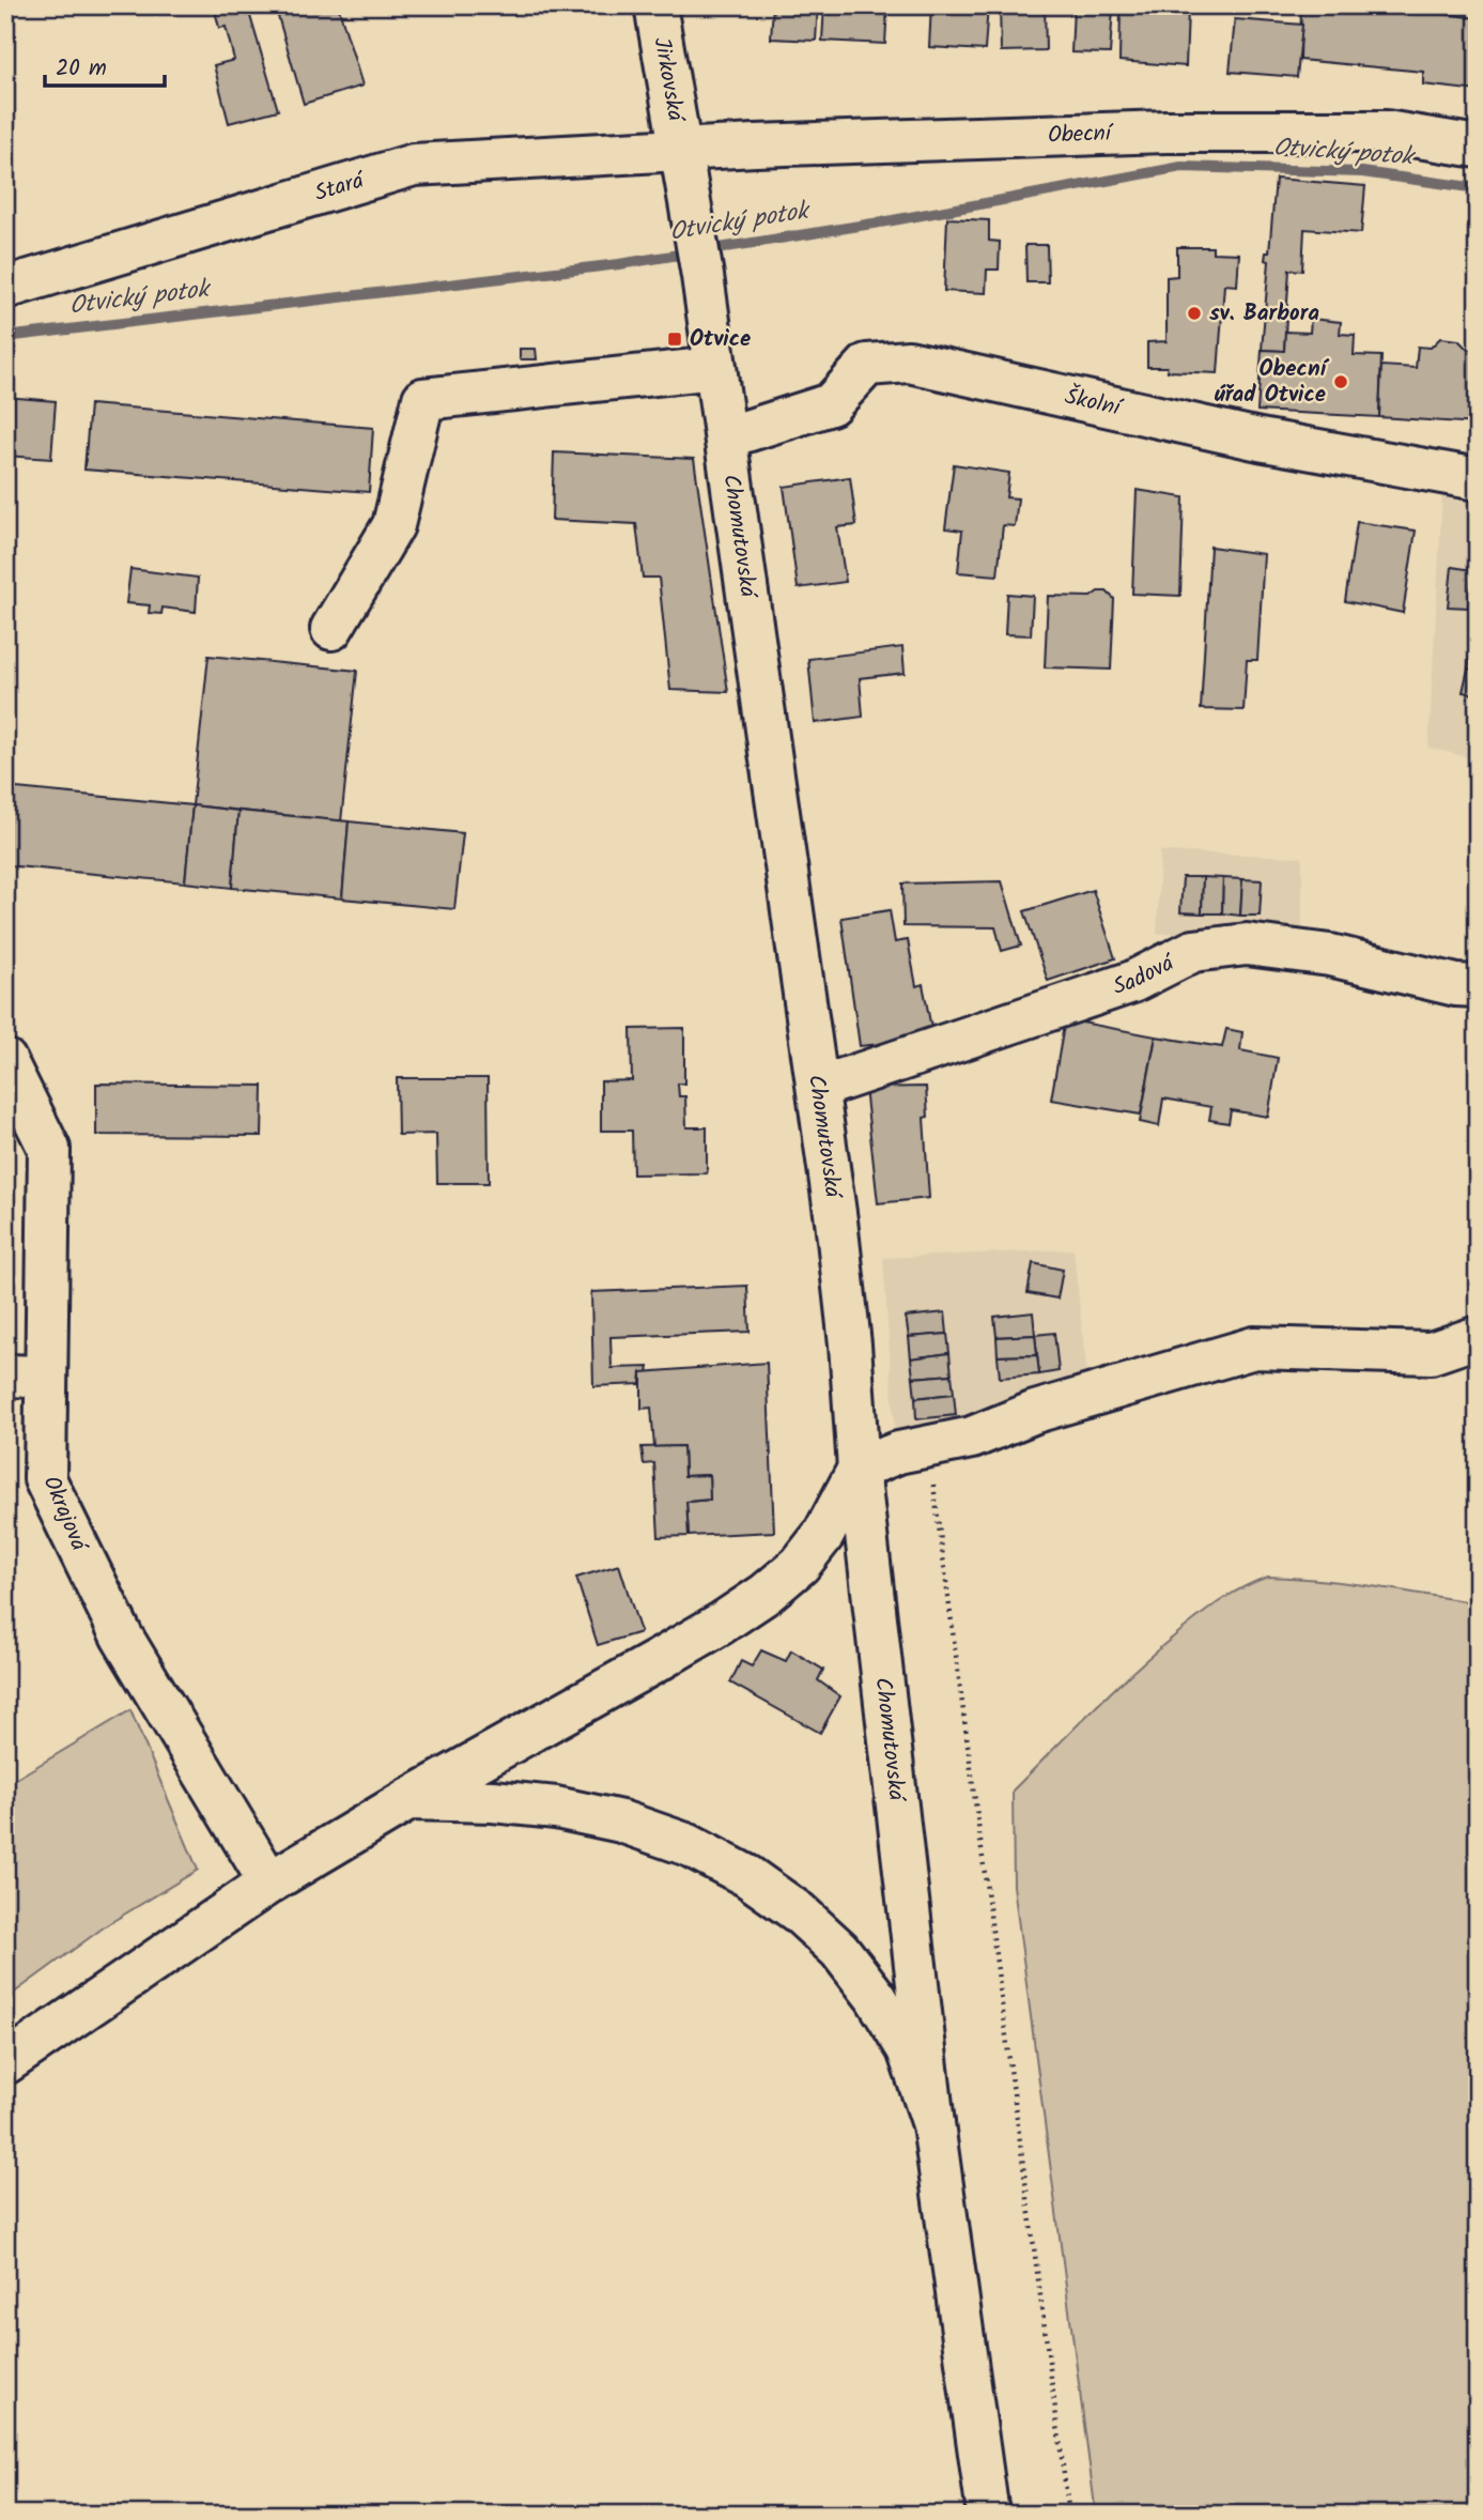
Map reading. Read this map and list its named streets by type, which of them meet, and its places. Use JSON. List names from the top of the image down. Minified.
{"streets":{"main road":["Jirkovská","Obecní","Stará","Školní","Chomutovská","Sadová","Okrajová"]},"crossings":[["Jirkovská","Obecní"],["Jirkovská","Stará"],["Jirkovská","Chomutovská"],["Obecní","Stará"],["Obecní","Chomutovská"],["Stará","Chomutovská"],["Školní","Chomutovská"],["Chomutovská","Sadová"]],"water":["Otvický potok"],"places":{"other":["sv. Barbora","Obecní úřad Otvice"],"transit":["Otvice"]},"scale_bar":"20 m"}
